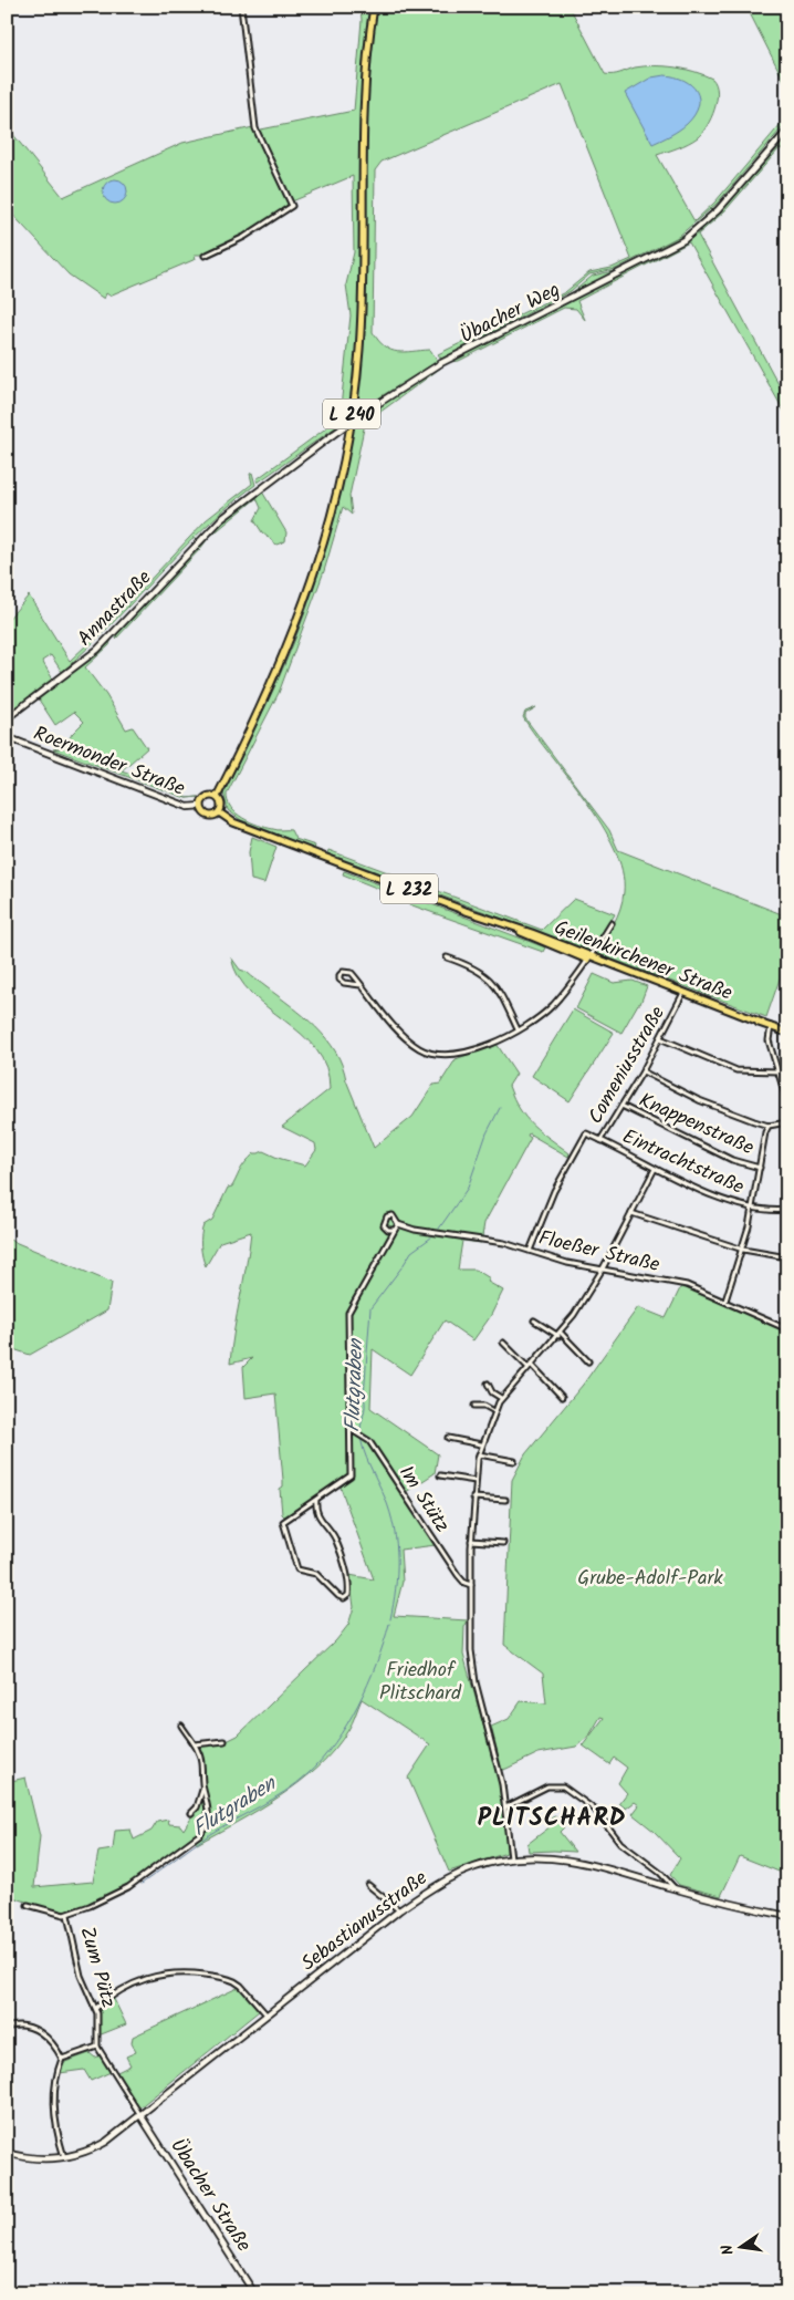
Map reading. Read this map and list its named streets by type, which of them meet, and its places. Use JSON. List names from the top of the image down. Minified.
{"streets":{"main road":["Übacher Weg","L 240","Annastraße","Roermonder Straße","L 232","Geilenkirchener Straße","Sebastianusstraße","Übacher Straße"],"street":["Comeniusstraße","Knappenstraße","Eintrachtstraße","Floeßer Straße","Im Stütz","Zum Pütz"]},"crossings":[["Übacher Weg","Annastraße"],["L 240","Roermonder Straße"],["L 240","Geilenkirchener Straße"],["Roermonder Straße","Geilenkirchener Straße"],["Geilenkirchener Straße","Comeniusstraße"],["Comeniusstraße","Knappenstraße"],["Comeniusstraße","Eintrachtstraße"],["Comeniusstraße","Floeßer Straße"],["Sebastianusstraße","Übacher Straße"]],"districts":["PLITSCHARD"],"water":["Flutgraben"],"parks":["Grube-Adolf-Park","Friedhof Plitschard"],"north":"left"}
